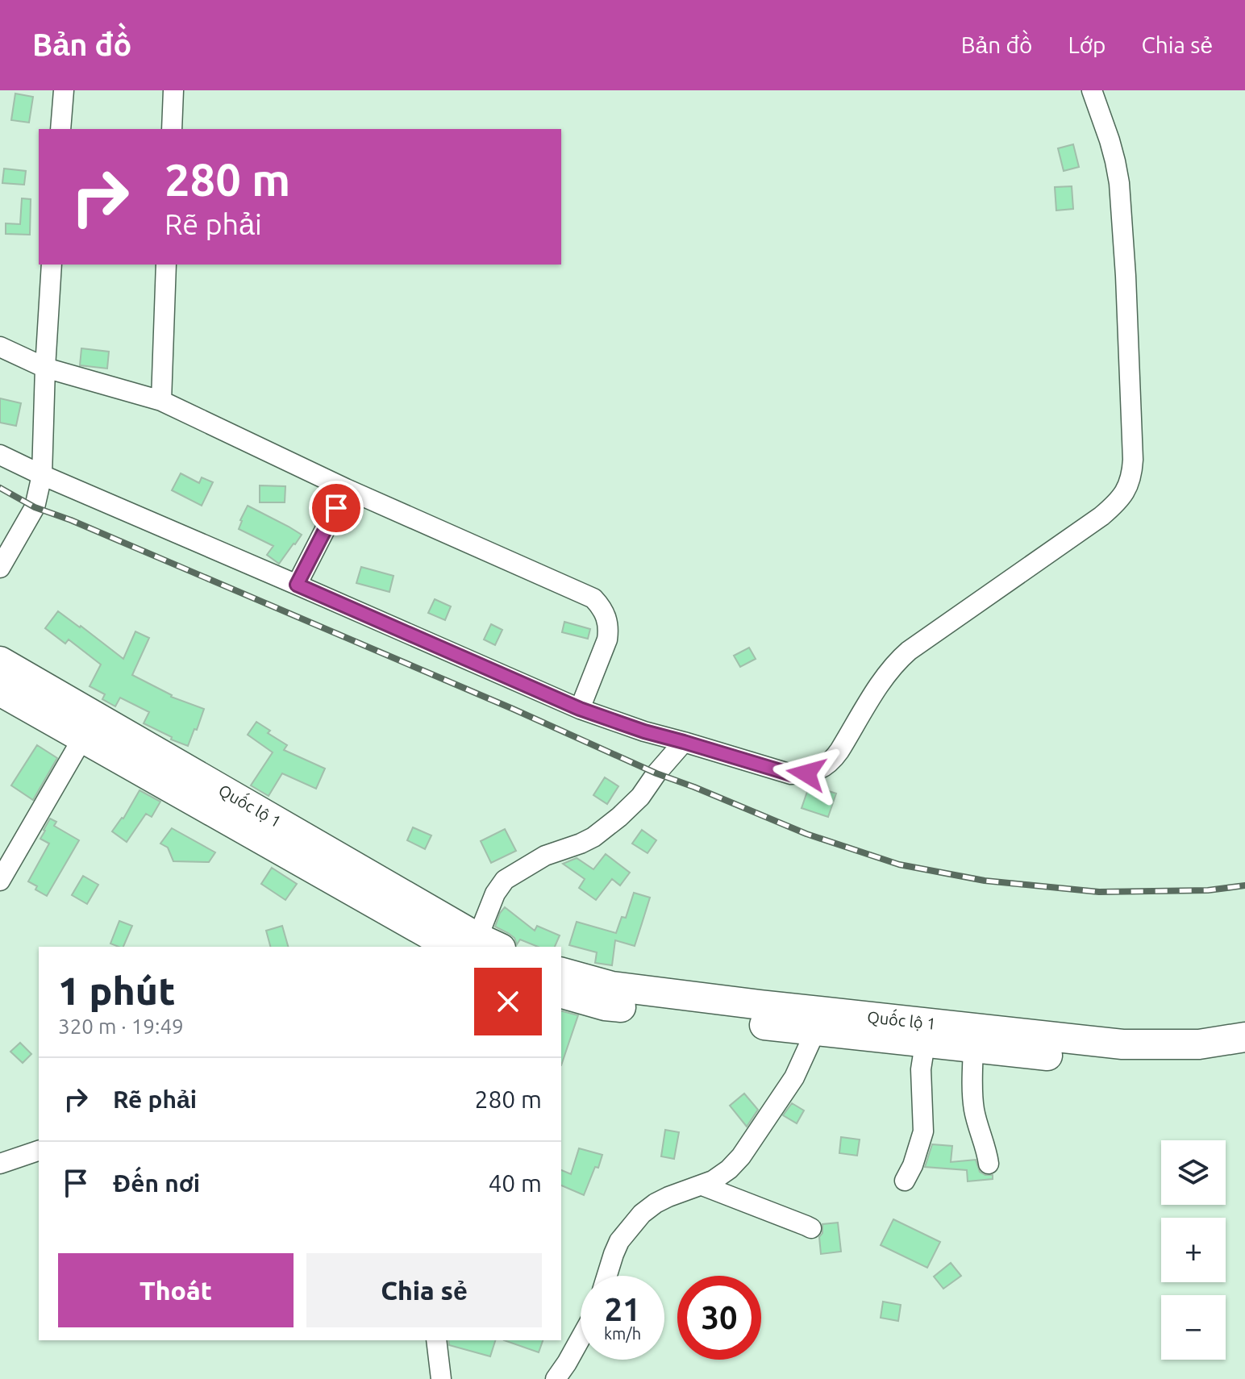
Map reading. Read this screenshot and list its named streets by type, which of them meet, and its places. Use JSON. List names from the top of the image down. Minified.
{"streets":{"highway":["Quốc lộ 1"]},"page":{"header":"Bản đồ","nav":["Bản đồ","Lớp","Chia sẻ"],"turn":["280 m","Rẽ phải"],"heading":["1 phút","320 m · 19:49"],"list":[{"name":"Rẽ phải","value":"280 m"},{"name":"Đến nơi","value":"40 m"}],"map_buttons":["+","−"],"buttons":["Thoát","Chia sẻ"],"speed":"21 km/h","limit":"30"}}
